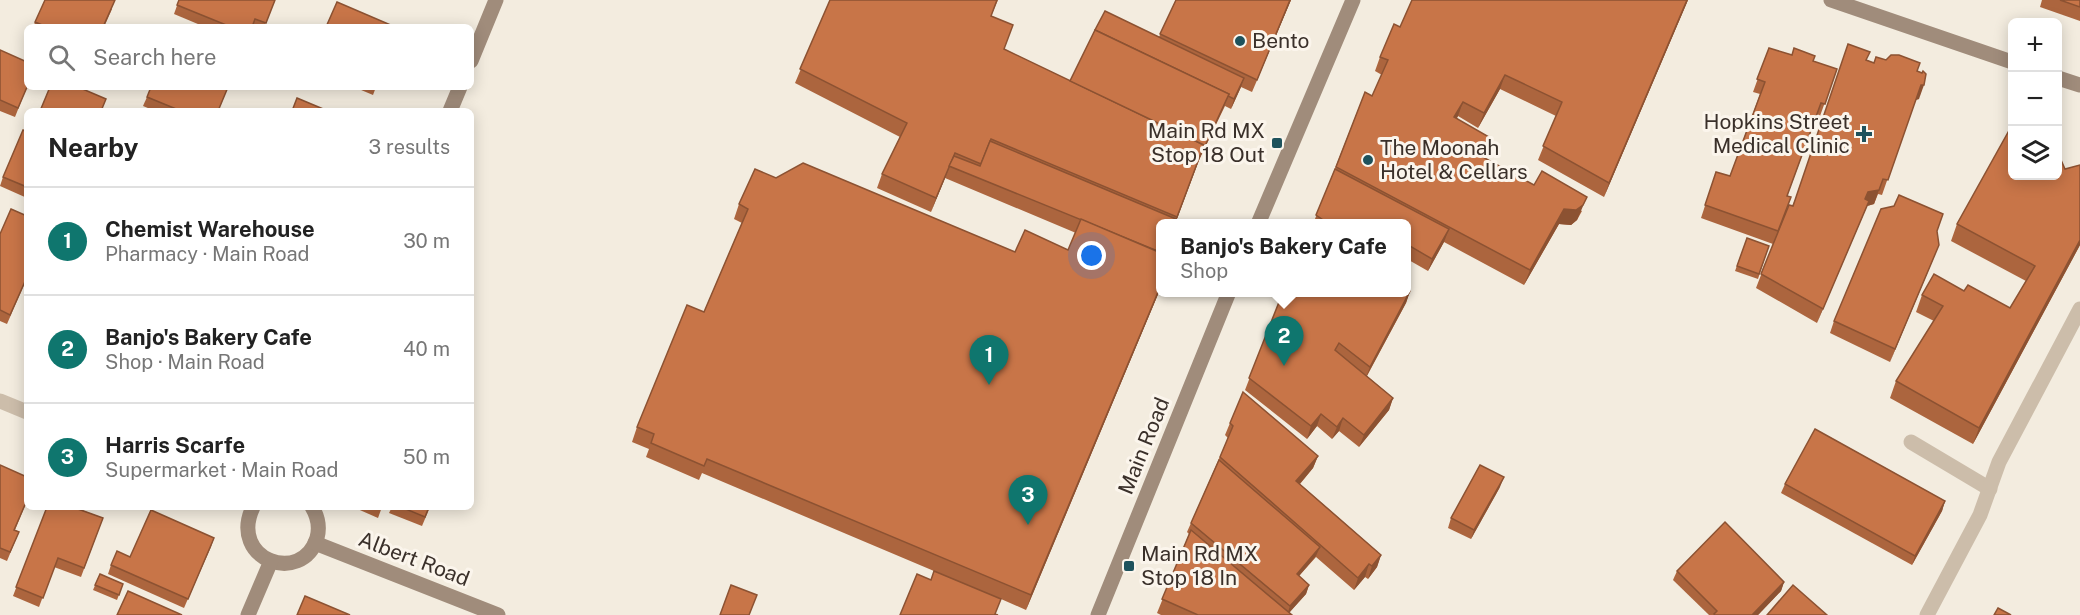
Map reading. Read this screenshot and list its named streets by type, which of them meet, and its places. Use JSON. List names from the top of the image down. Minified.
{"streets":{"street":["Main Road","Albert Road"]},"places":{"other":["Bento","The Moonah Hotel & Cellars"],"health":["Hopkins Street Medical Clinic"],"transit":["Main Rd MX Stop 18 Out","Main Rd MX Stop 18 In"]},"page":{"map_buttons":["+","−"],"search":"Search here","heading":["Nearby","3 results"],"list":[{"mark":"1","name":"Chemist Warehouse","note":"Pharmacy · Main Road","value":"30 m"},{"mark":"2","name":"Banjo's Bakery Cafe","note":"Shop · Main Road","value":"40 m"},{"mark":"3","name":"Harris Scarfe","note":"Supermarket · Main Road","value":"50 m"}],"popup":["Banjo's Bakery Cafe","Shop"],"pins":["2","1","3"]}}
